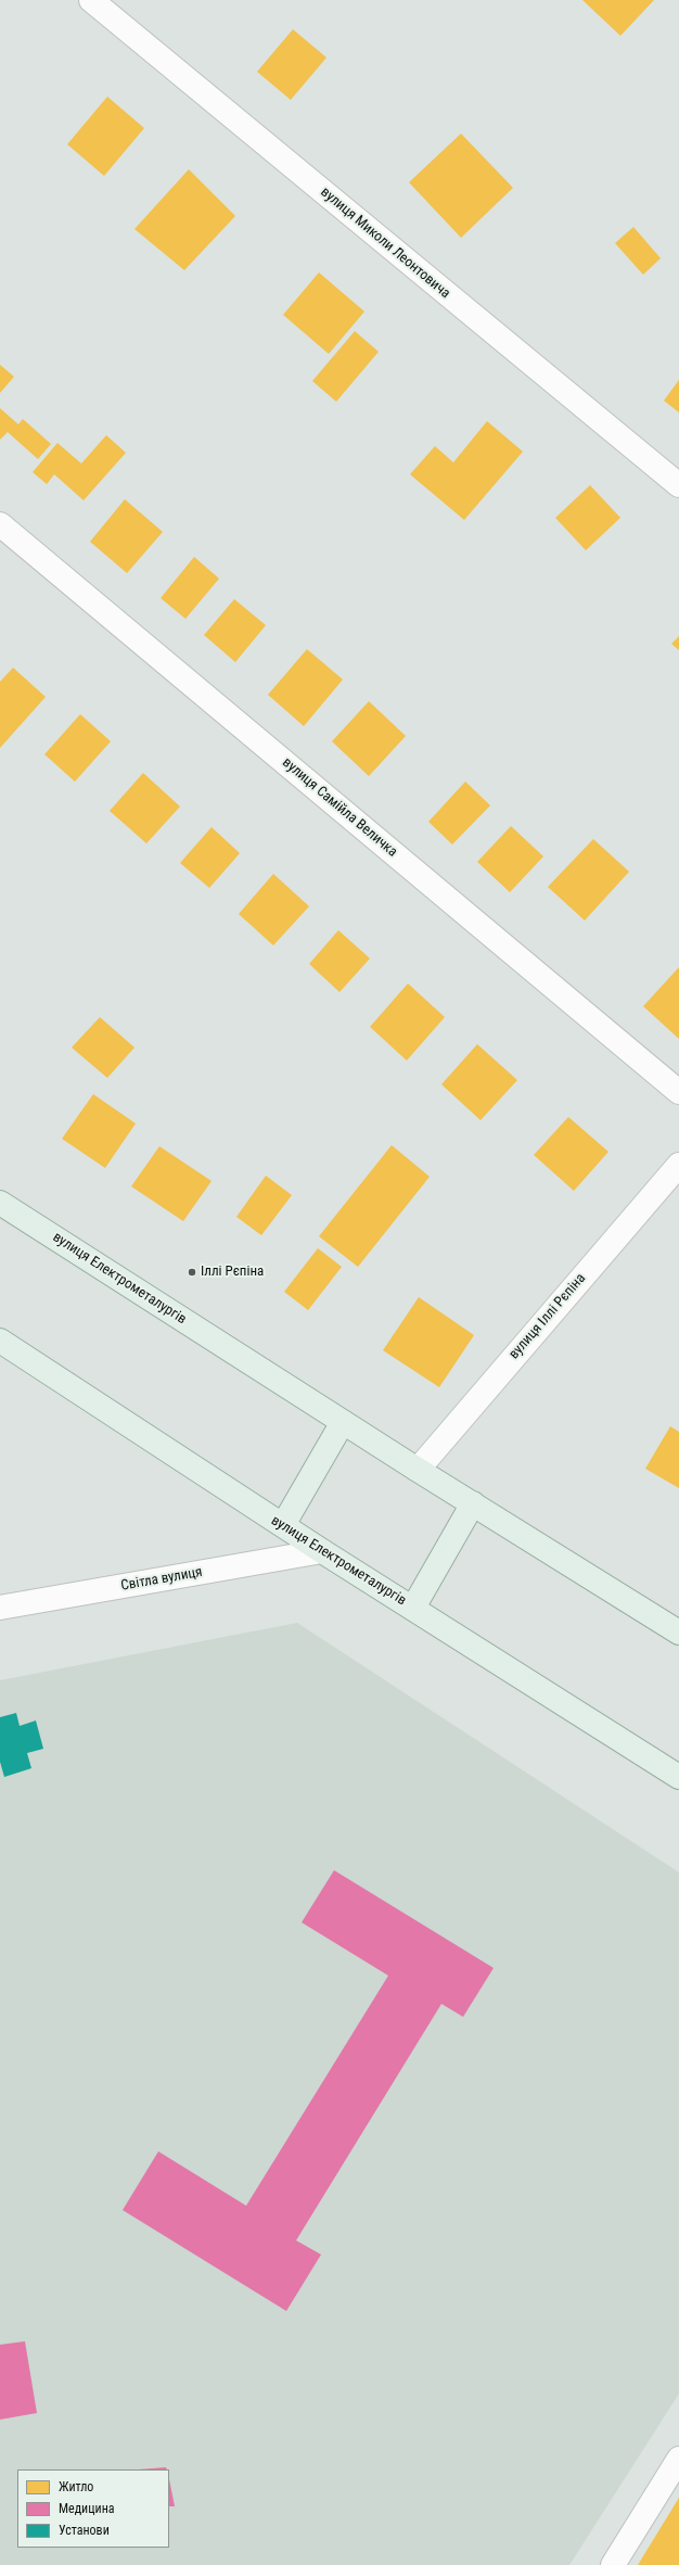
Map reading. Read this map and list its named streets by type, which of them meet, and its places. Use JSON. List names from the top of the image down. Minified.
{"streets":{"main road":["вулиця Електрометалургів"],"street":["вулиця Миколи Леонтовича","вулиця Самійла Величка","вулиця Іллі Рєпіна","Світла вулиця"]},"crossings":[["вулиця Електрометалургів","вулиця Іллі Рєпіна"],["вулиця Електрометалургів","Світла вулиця"]],"places":["Іллі Рєпіна"],"legend":["Житло","Медицина","Установи"]}
